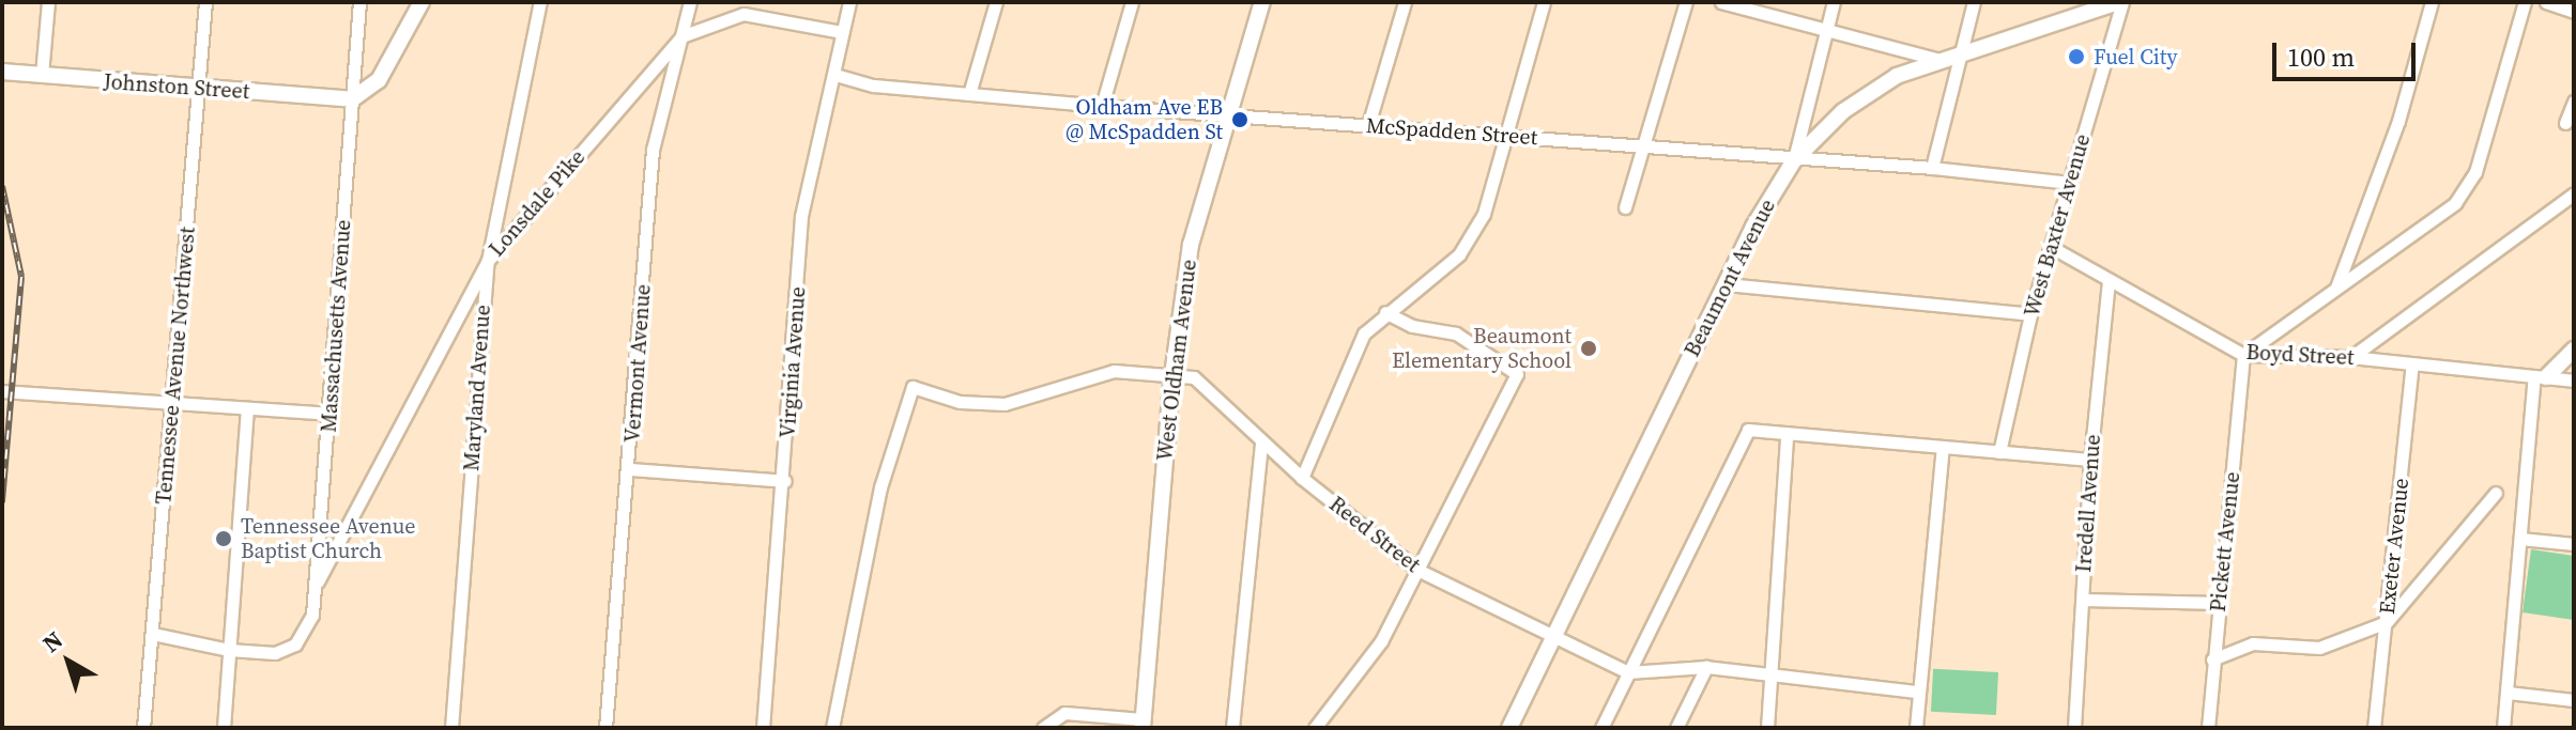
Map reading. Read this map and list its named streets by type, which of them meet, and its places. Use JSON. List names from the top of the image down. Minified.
{"streets":{"street":["Johnston Street","McSpadden Street","Lonsdale Pike","West Baxter Avenue","Beaumont Avenue","Massachusetts Avenue","Boyd Street","West Oldham Avenue","Virginia Avenue","Vermont Avenue","Tennessee Avenue Northwest","Maryland Avenue","Iredell Avenue","Reed Street","Pickett Avenue","Exeter Avenue"]},"crossings":[["Johnston Street","Massachusetts Avenue"],["Johnston Street","Tennessee Avenue Northwest"],["McSpadden Street","West Baxter Avenue"],["McSpadden Street","Beaumont Avenue"],["McSpadden Street","West Oldham Avenue"],["McSpadden Street","Virginia Avenue"],["Lonsdale Pike","Massachusetts Avenue"],["Lonsdale Pike","Virginia Avenue"],["Lonsdale Pike","Vermont Avenue"],["Lonsdale Pike","Maryland Avenue"],["West Baxter Avenue","Beaumont Avenue"],["West Baxter Avenue","Boyd Street"],["Beaumont Avenue","Reed Street"],["Boyd Street","Iredell Avenue"],["Boyd Street","Pickett Avenue"],["Boyd Street","Exeter Avenue"],["West Oldham Avenue","Reed Street"]],"places":["Fuel City","Oldham Ave EB @ McSpadden St","Beaumont Elementary School","Tennessee Avenue Baptist Church"],"scale_bar":"100 m","north":"top left"}
